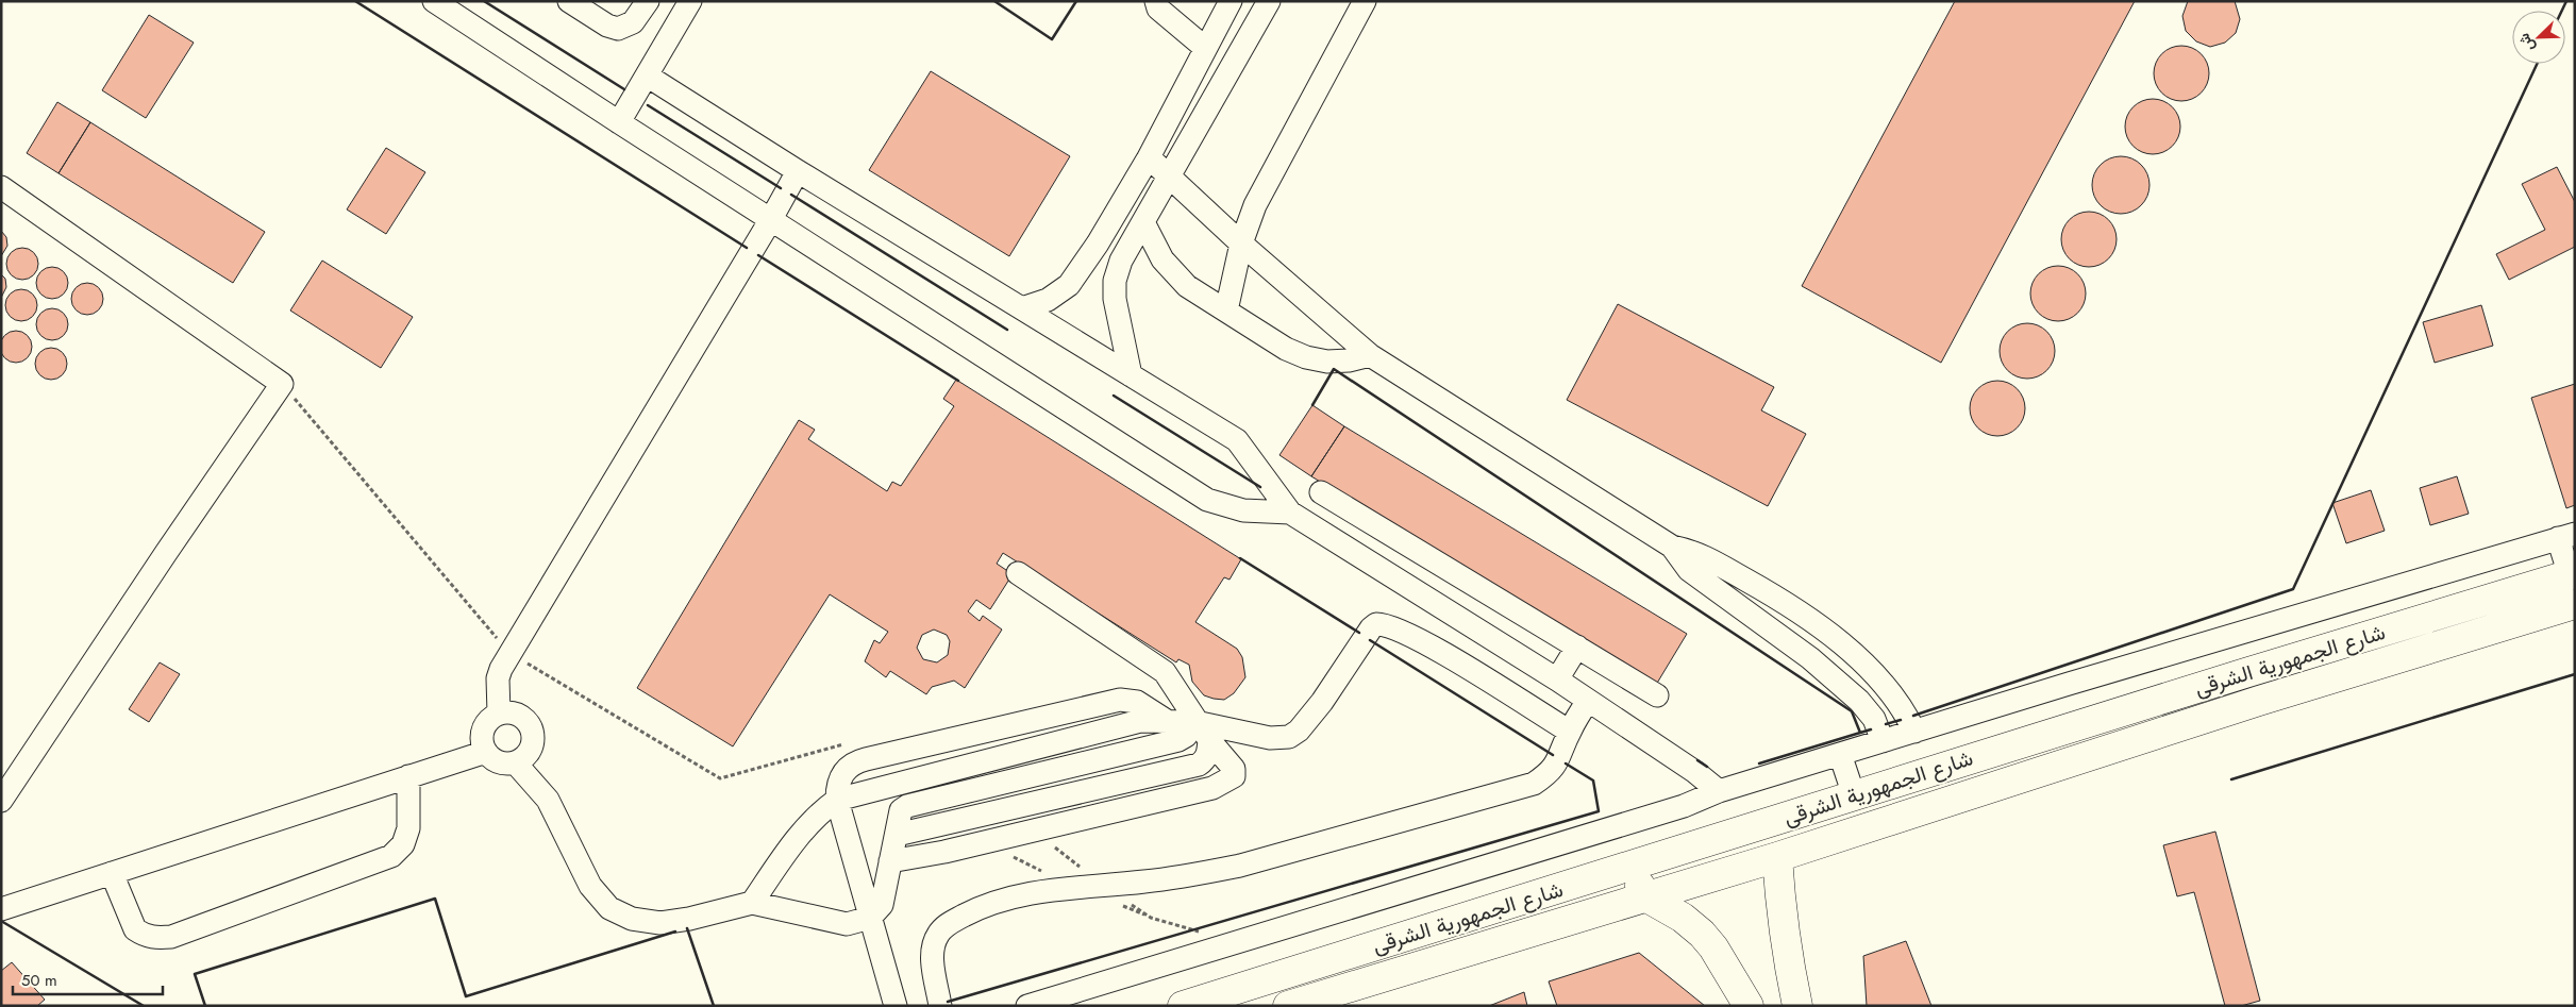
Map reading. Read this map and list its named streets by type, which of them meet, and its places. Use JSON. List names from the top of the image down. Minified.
{"streets":{"main road":["شارع الجمهورية الشرقى"]},"scale_bar":"50 m","north":"bottom left"}
